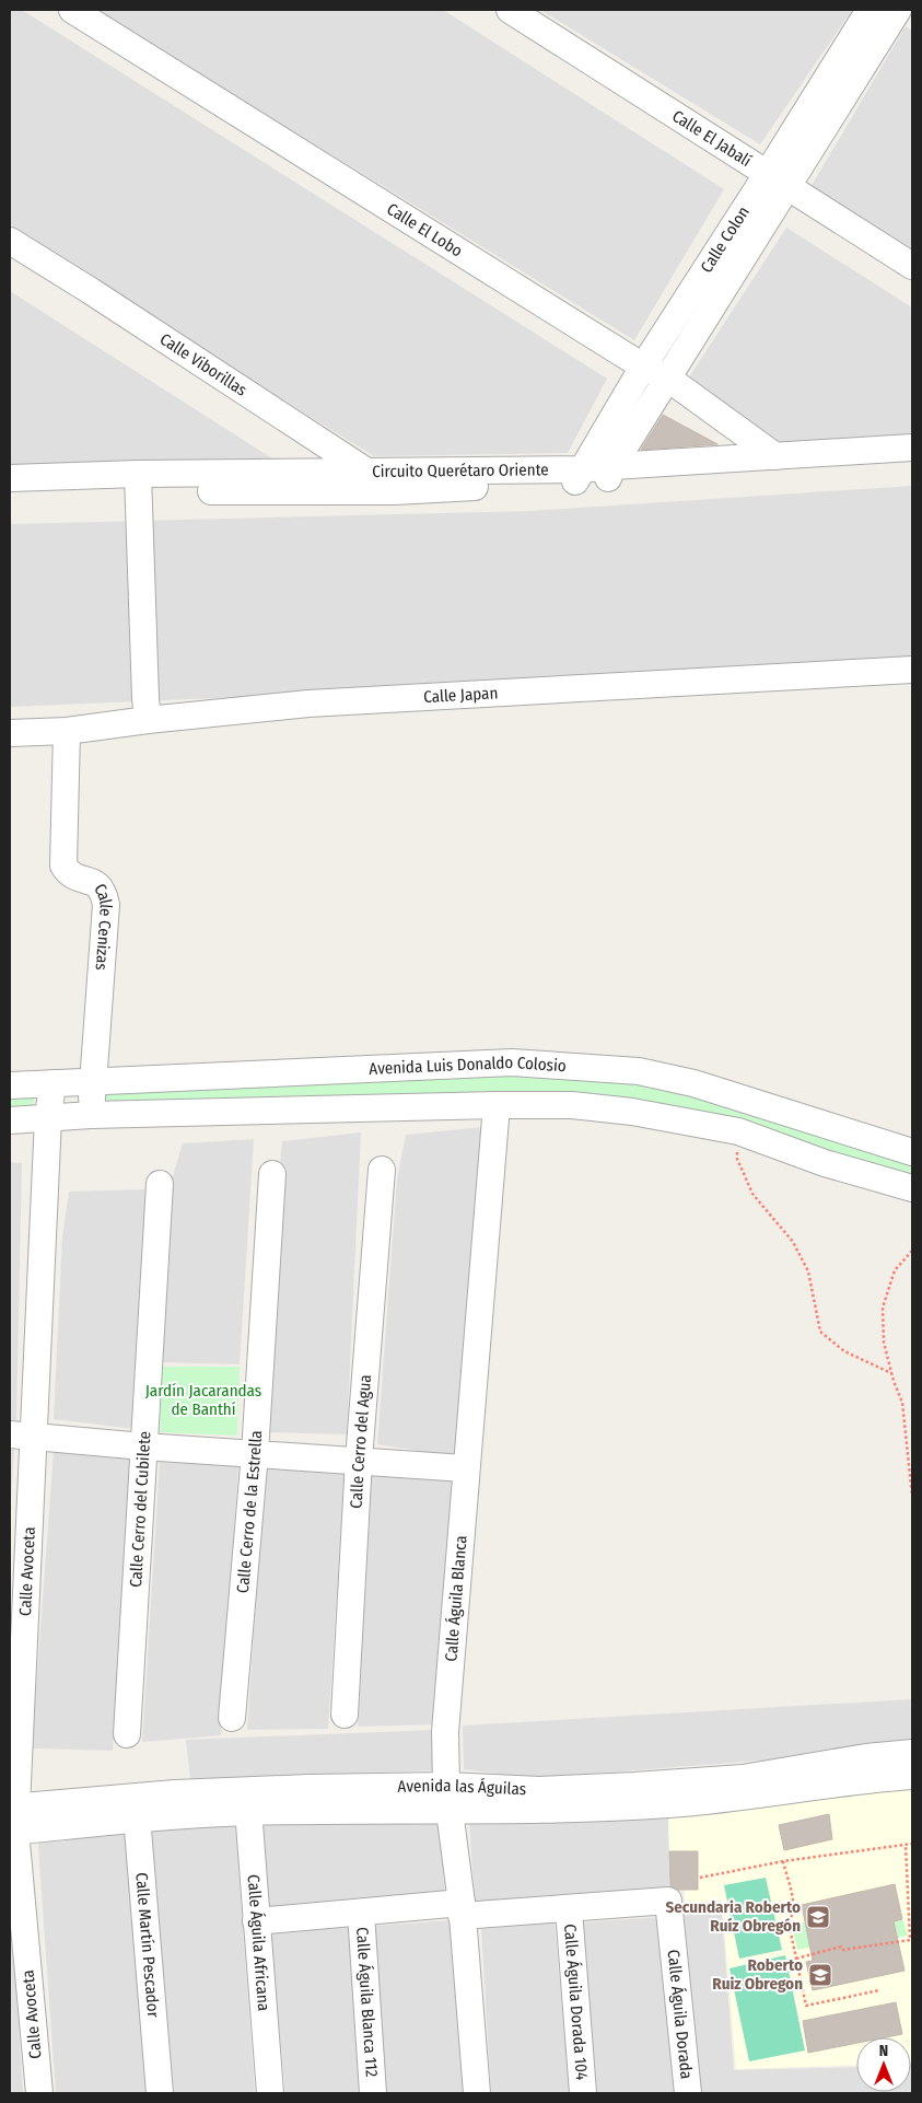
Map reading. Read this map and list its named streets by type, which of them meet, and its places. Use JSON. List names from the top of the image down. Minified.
{"streets":{"street":["Calle El Jabalí","Calle El Lobo","Calle Colon","Calle Viborillas","Circuito Querétaro Oriente","Calle Japan","Calle Cenizas","Avenida Luis Donaldo Colosio","Calle Cerro del Agua","Calle Cerro del Cubilete","Calle Cerro de la Estrella","Calle Avoceta","Calle Águila Blanca","Avenida las Águilas","Calle Águila Africana","Calle Martín Pescador","Calle Águila Dorada 104","Calle Águila Blanca 112","Calle Águila Dorada"]},"crossings":[["Calle El Jabalí","Calle Colon"],["Calle El Lobo","Calle Colon"],["Calle El Lobo","Circuito Querétaro Oriente"],["Calle Colon","Circuito Querétaro Oriente"],["Calle Viborillas","Circuito Querétaro Oriente"],["Calle Japan","Calle Cenizas"],["Calle Cenizas","Avenida Luis Donaldo Colosio"],["Avenida Luis Donaldo Colosio","Calle Avoceta"],["Calle Avoceta","Avenida las Águilas"],["Calle Águila Blanca","Avenida las Águilas"],["Calle Águila Blanca","Calle Águila Dorada 104"],["Calle Águila Blanca","Calle Águila Blanca 112"],["Avenida las Águilas","Calle Águila Africana"],["Avenida las Águilas","Calle Martín Pescador"],["Calle Águila Africana","Calle Águila Blanca 112"],["Calle Águila Dorada 104","Calle Águila Blanca 112"],["Calle Águila Dorada 104","Calle Águila Dorada"]],"parks":["Jardín Jacarandas de Banthí"],"places":{"school or university":["Secundaria Roberto Ruíz Obregón","Roberto Ruiz Obregon"]},"north":"top"}
